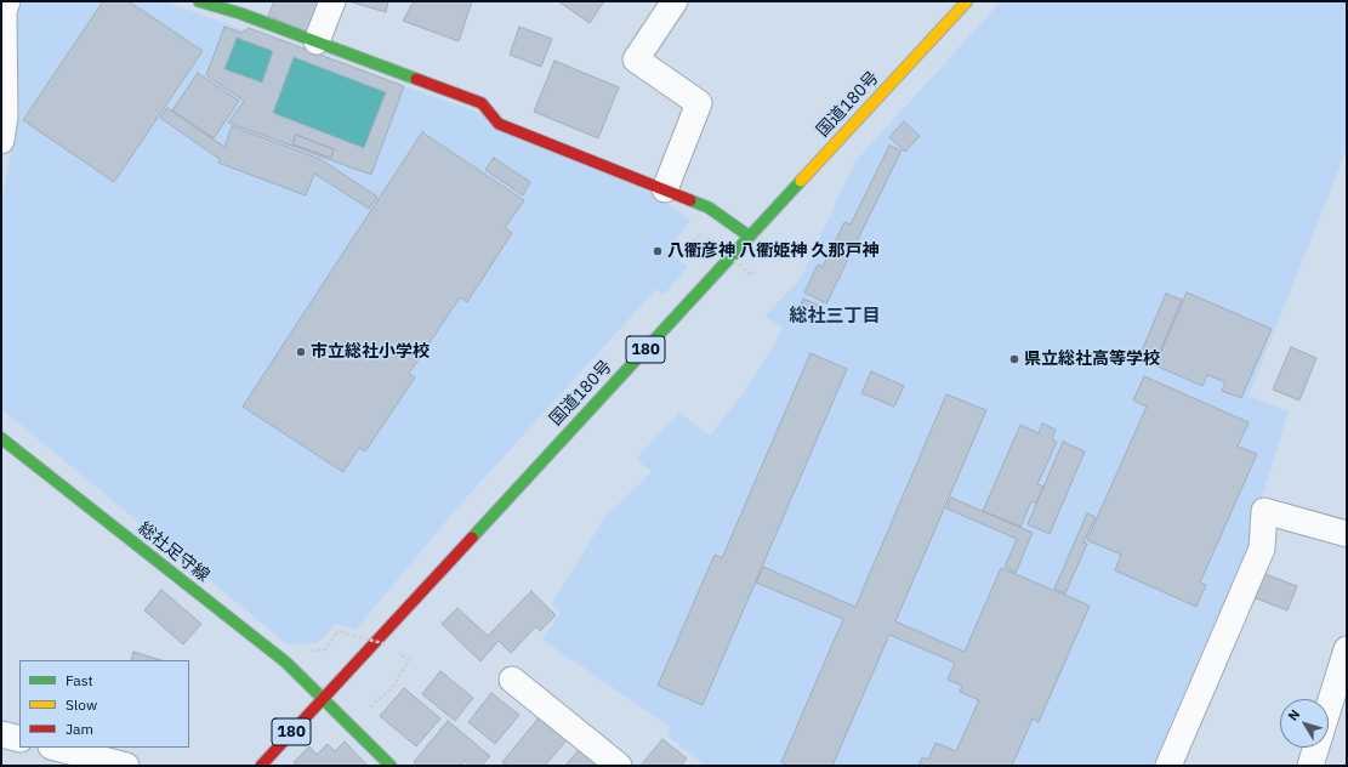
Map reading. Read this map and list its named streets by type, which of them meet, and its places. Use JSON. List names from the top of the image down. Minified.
{"streets":{"main road":["国道180号","180","総社足守線"]},"crossings":[["国道180号","総社足守線"]],"districts":["総社三丁目"],"places":["八衢彦神 八衢姫神 久那戸神","市立総社小学校","県立総社高等学校"],"legend":["Fast","Slow","Jam"],"north":"top left"}
